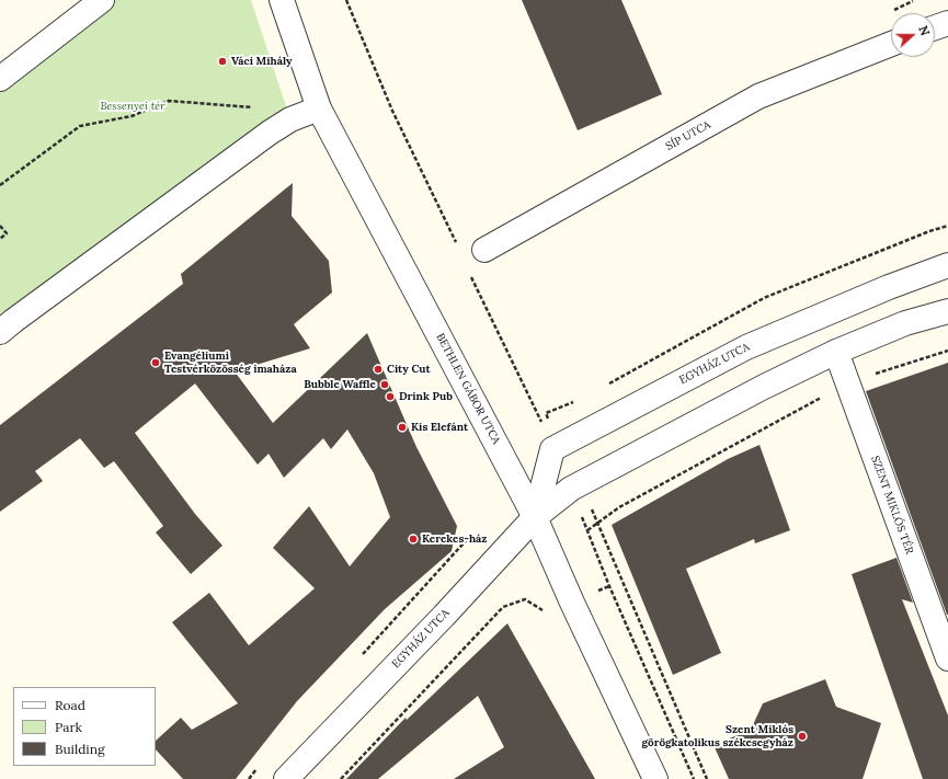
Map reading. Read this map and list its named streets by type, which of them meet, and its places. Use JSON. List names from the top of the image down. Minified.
{"streets":{"street":["SÍP UTCA","EGYHÁZ UTCA","BETHLEN GÁBOR UTCA","SZENT MIKLÓS TÉR"]},"crossings":[["EGYHÁZ UTCA","BETHLEN GÁBOR UTCA"],["EGYHÁZ UTCA","SZENT MIKLÓS TÉR"]],"parks":["Bessenyei tér"],"places":["Váci Mihály","Evangéliumi Testvérközösség imaháza","City Cut","Bubble Waffle","Drink Pub","Kis Elefánt","Kerekes-ház","Szent Miklós görögkatolikus székesegyház"],"legend":["Road","Park","Building"],"north":"right"}
